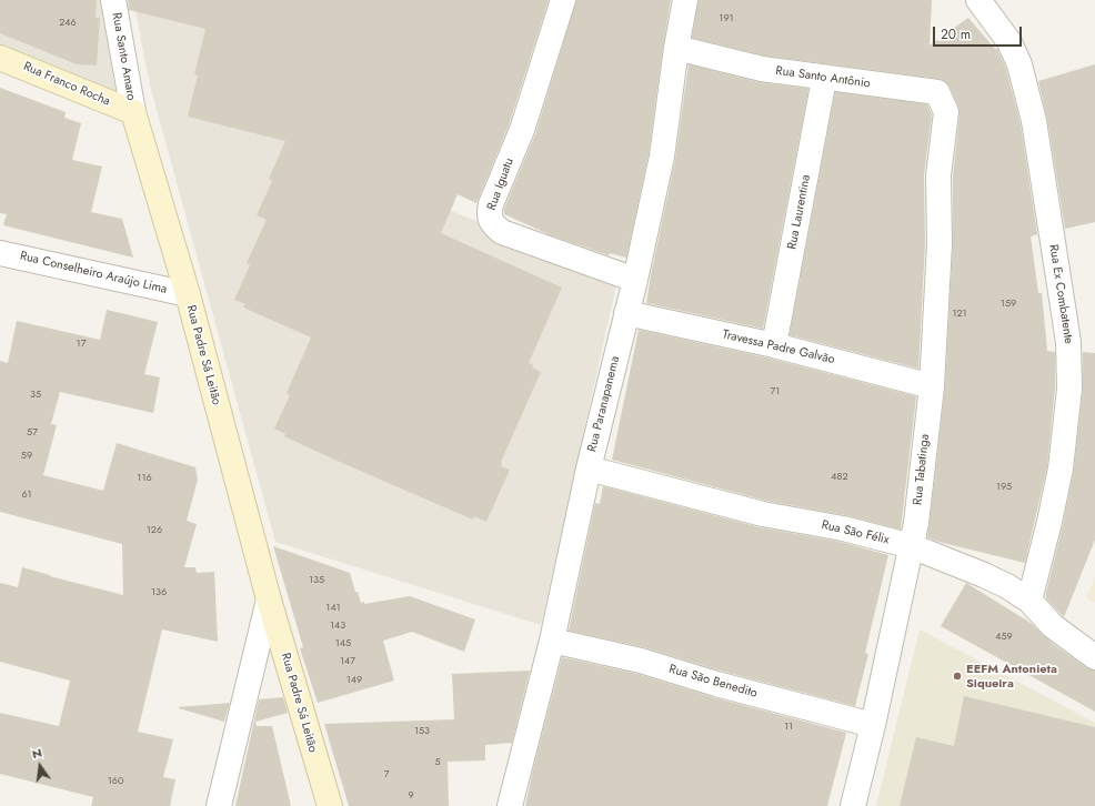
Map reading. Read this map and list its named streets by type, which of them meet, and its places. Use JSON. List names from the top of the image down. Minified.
{"streets":{"main road":["Rua Franco Rocha","Rua Padre Sá Leitão"],"street":["Rua Santo Amaro","Rua Santo Antônio","Rua Iguatu","Rua Laurentina","Rua Conselheiro Araújo Lima","Rua Ex Combatente","Travessa Padre Galvão","Rua Paranapanema","Rua Tabatinga","Rua São Félix","Rua São Benedito"]},"crossings":[["Rua Santo Amaro","Rua Franco Rocha"],["Rua Santo Amaro","Rua Padre Sá Leitão"],["Rua Santo Antônio","Rua Laurentina"],["Rua Santo Antônio","Rua Paranapanema"],["Rua Santo Antônio","Rua Tabatinga"],["Rua Franco Rocha","Rua Padre Sá Leitão"],["Rua Iguatu","Rua Paranapanema"],["Rua Laurentina","Travessa Padre Galvão"],["Rua Conselheiro Araújo Lima","Rua Padre Sá Leitão"],["Rua Ex Combatente","Rua São Félix"],["Travessa Padre Galvão","Rua Paranapanema"],["Travessa Padre Galvão","Rua Tabatinga"],["Rua Paranapanema","Rua São Félix"],["Rua Paranapanema","Rua São Benedito"],["Rua Tabatinga","Rua São Félix"],["Rua Tabatinga","Rua São Benedito"]],"places":["EEFM Antonieta Siqueira"],"house_numbers":["191","246","159","121","17","71","35","57","59","482","116","195","61","126","135","136","141","143","459","145","147","149","11","153","5","7","160","9"],"scale_bar":"20 m","north":"top"}
